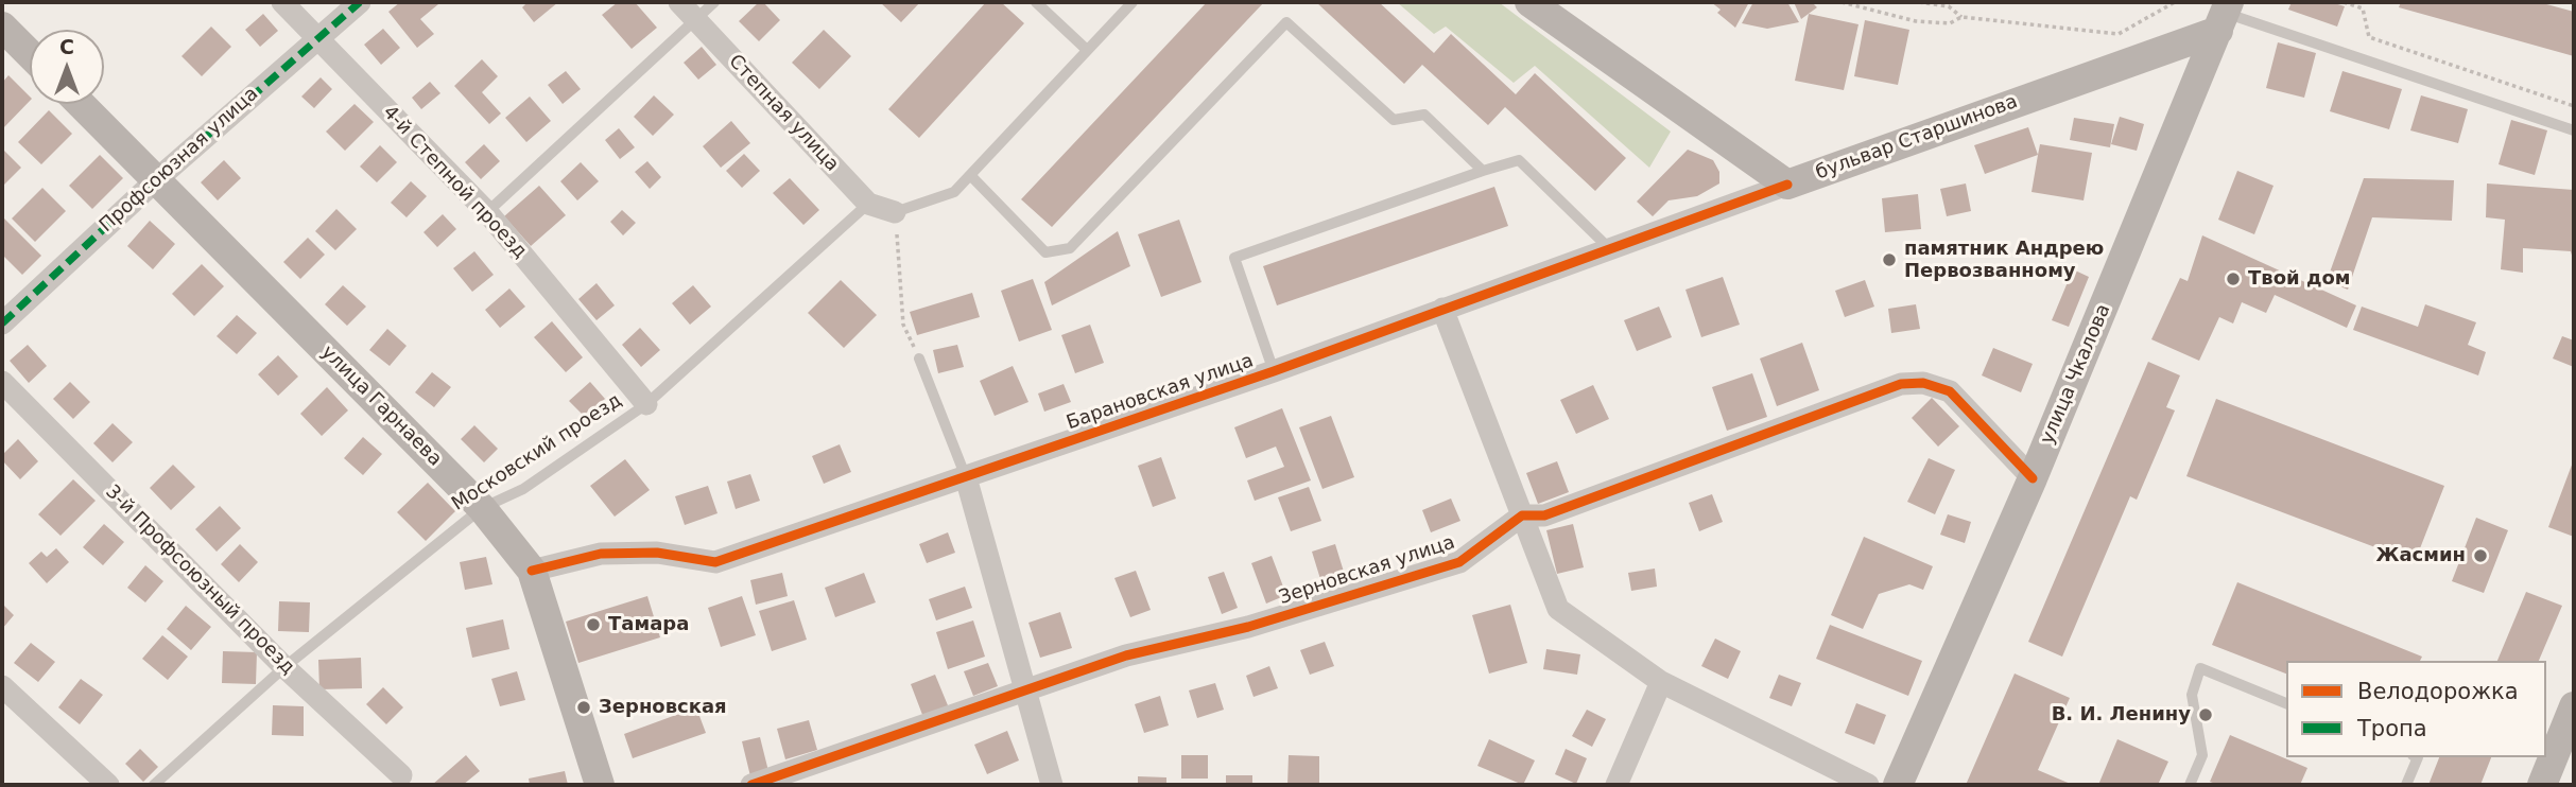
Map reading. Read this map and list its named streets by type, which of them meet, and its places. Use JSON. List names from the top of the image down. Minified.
{"streets":{"street":["Степная улица","бульвар Старшинова","Профсоюзная улица","4-й Степной проезд","улица Чкалова","Барановская улица","улица Гарнаева","Зерновская улица","3-й Профсоюзный проезд"],"lane":["Московский проезд"]},"crossings":[["Степная улица","Московский проезд"],["бульвар Старшинова","улица Чкалова"],["бульвар Старшинова","Барановская улица"],["Профсоюзная улица","4-й Степной проезд"],["Профсоюзная улица","улица Гарнаева"],["4-й Степной проезд","Московский проезд"],["улица Чкалова","Зерновская улица"],["Барановская улица","улица Гарнаева"],["улица Гарнаева","Московский проезд"],["Московский проезд","3-й Профсоюзный проезд"]],"places":["памятник Андрею Первозванному","Твой дом","Жасмин","Тамара","Зерновская","В. И. Ленину"],"legend":["Велодорожка","Тропа"],"north":"top"}
